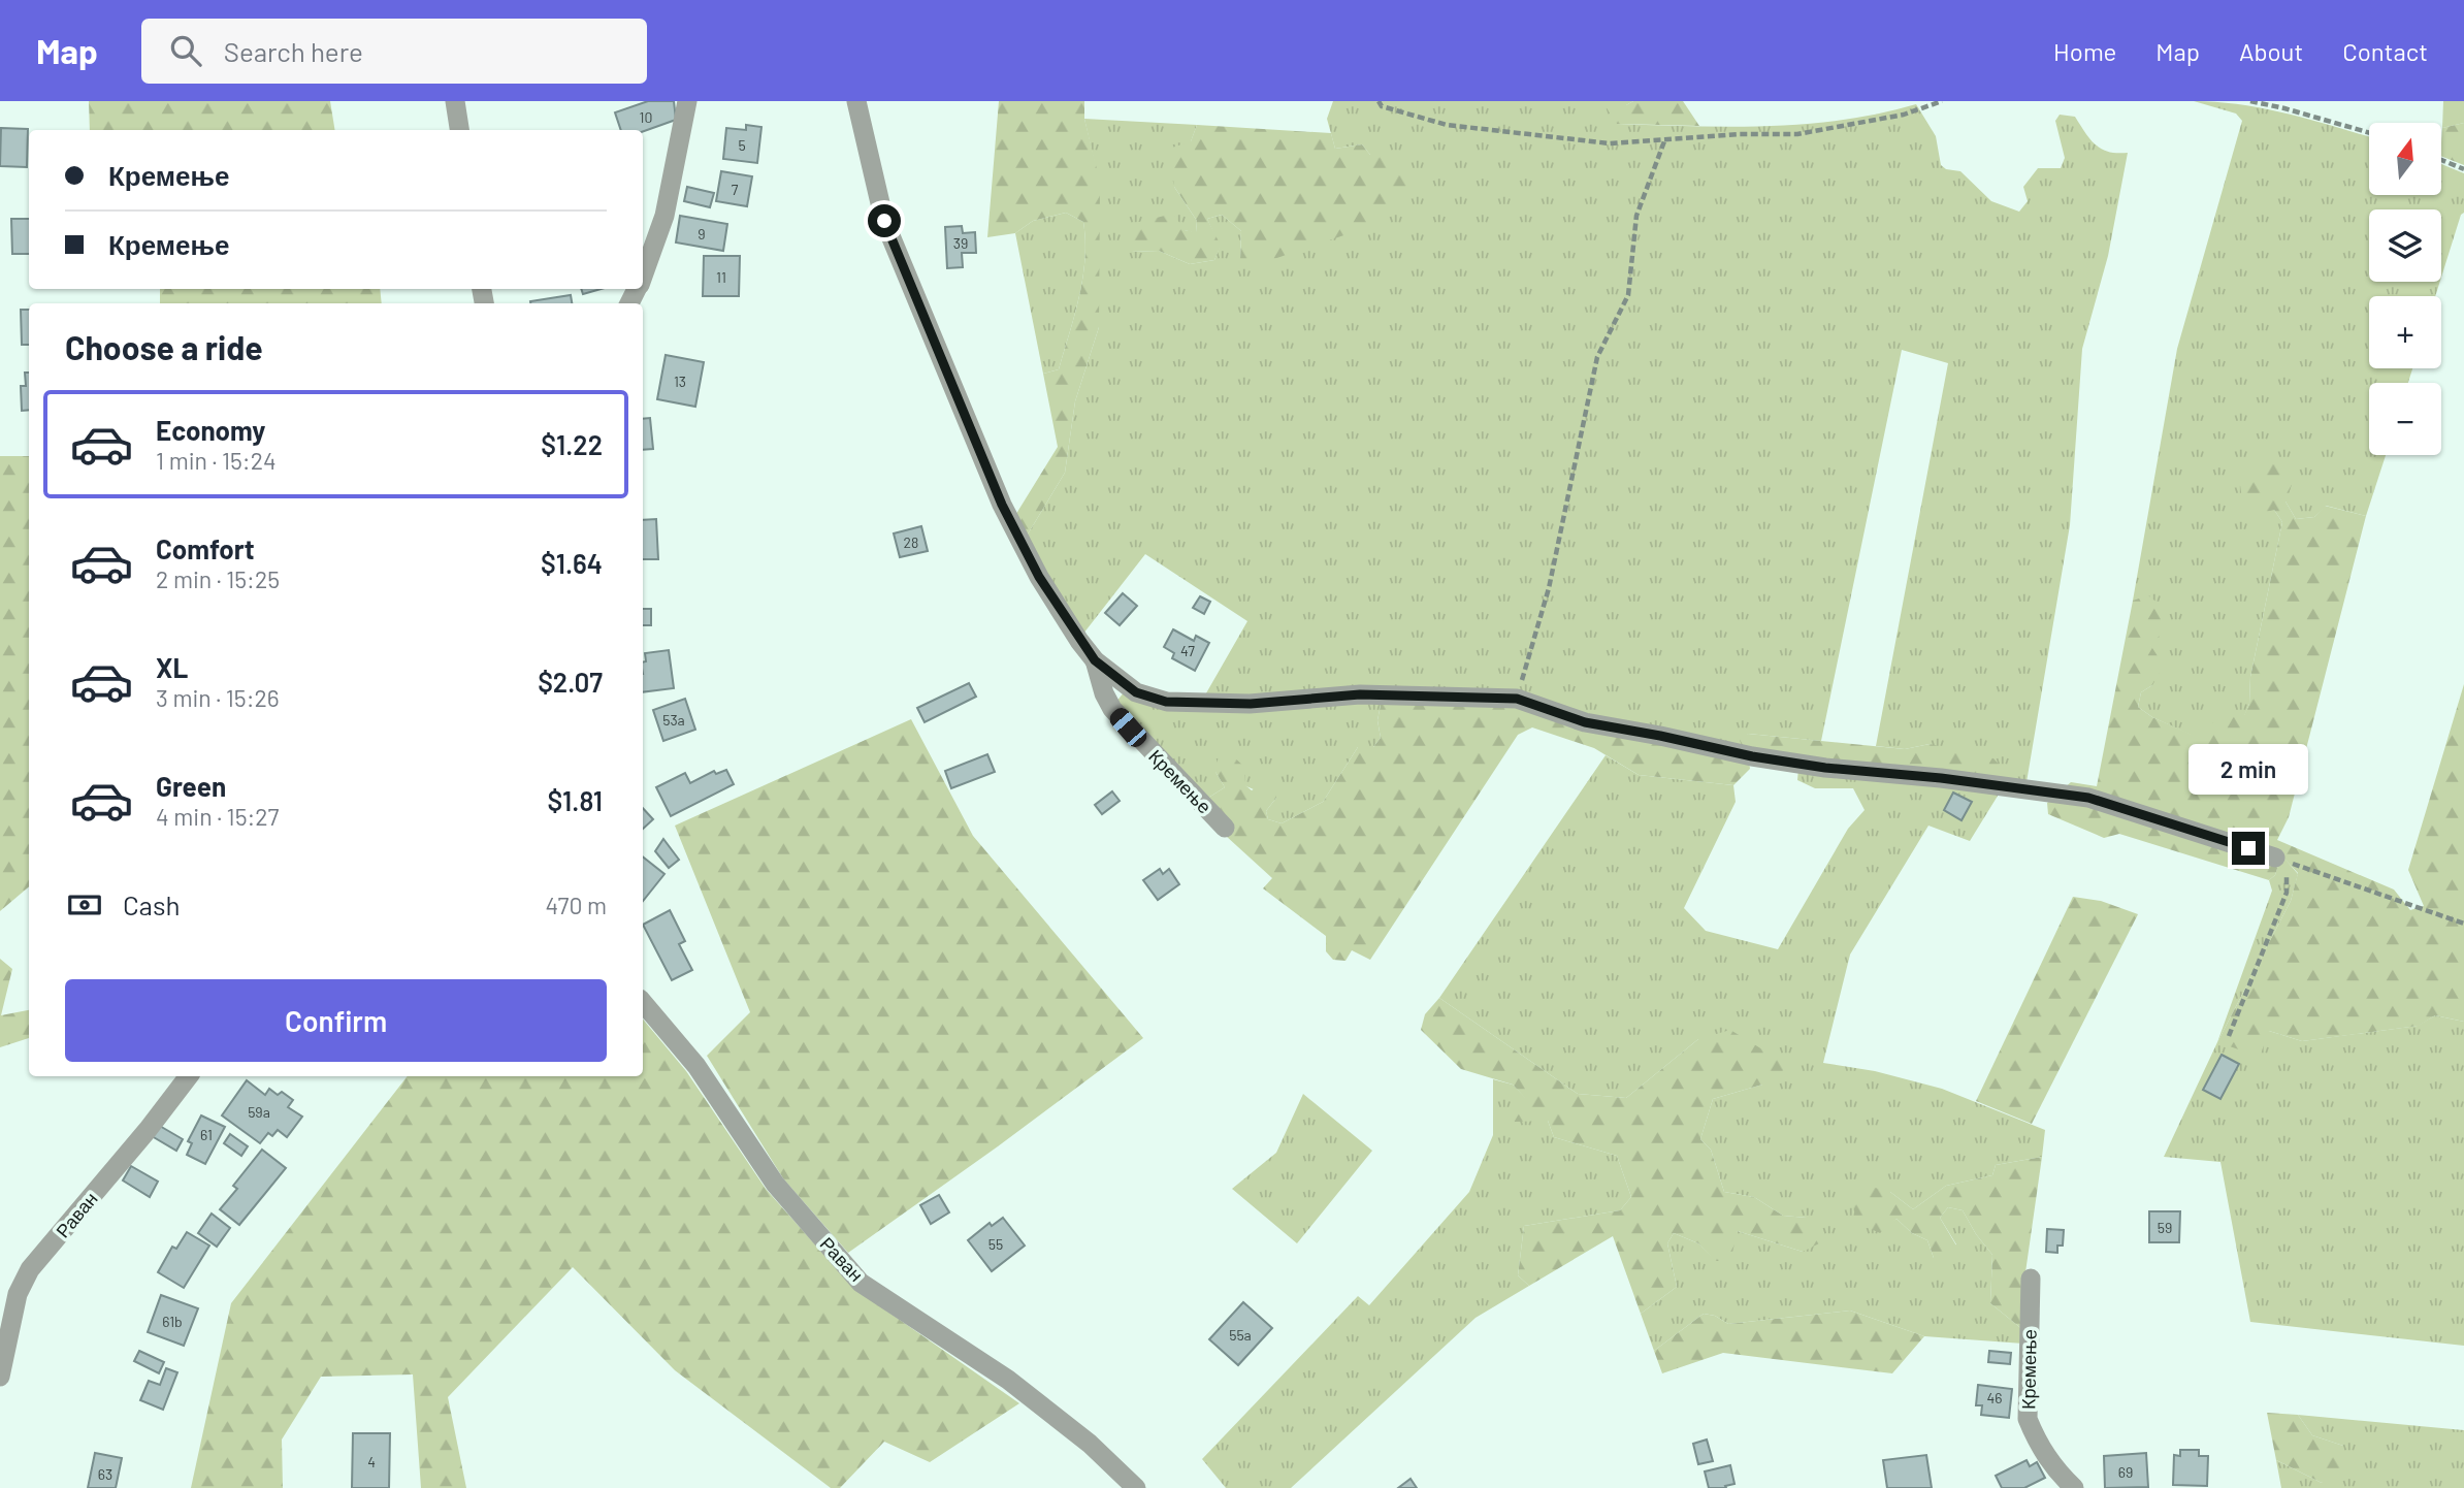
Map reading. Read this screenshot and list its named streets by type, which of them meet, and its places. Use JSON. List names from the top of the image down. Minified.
{"streets":{"street":["Кремење","Раван"]},"house_numbers":["10","5","7","9","39","11","13","28","47","53a","59a","61","59","55","61b","55a","46","4","69","63"],"north":"top","page":{"header":"Map","search":"Search here","nav":["Home","Map","About","Contact"],"map_buttons":["+","−"],"banner":["Кремење","Кремење"],"heading":"Choose a ride","list":[{"name":"Economy","note":"1 min · 15:24","value":"$1.22"},{"name":"Comfort","note":"2 min · 15:25","value":"$1.64"},{"name":"XL","note":"3 min · 15:26","value":"$2.07"},{"name":"Green","note":"4 min · 15:27","value":"$1.81"}],"bubble":"2 min","pay":["Cash","470 m"],"buttons":"Confirm"}}
